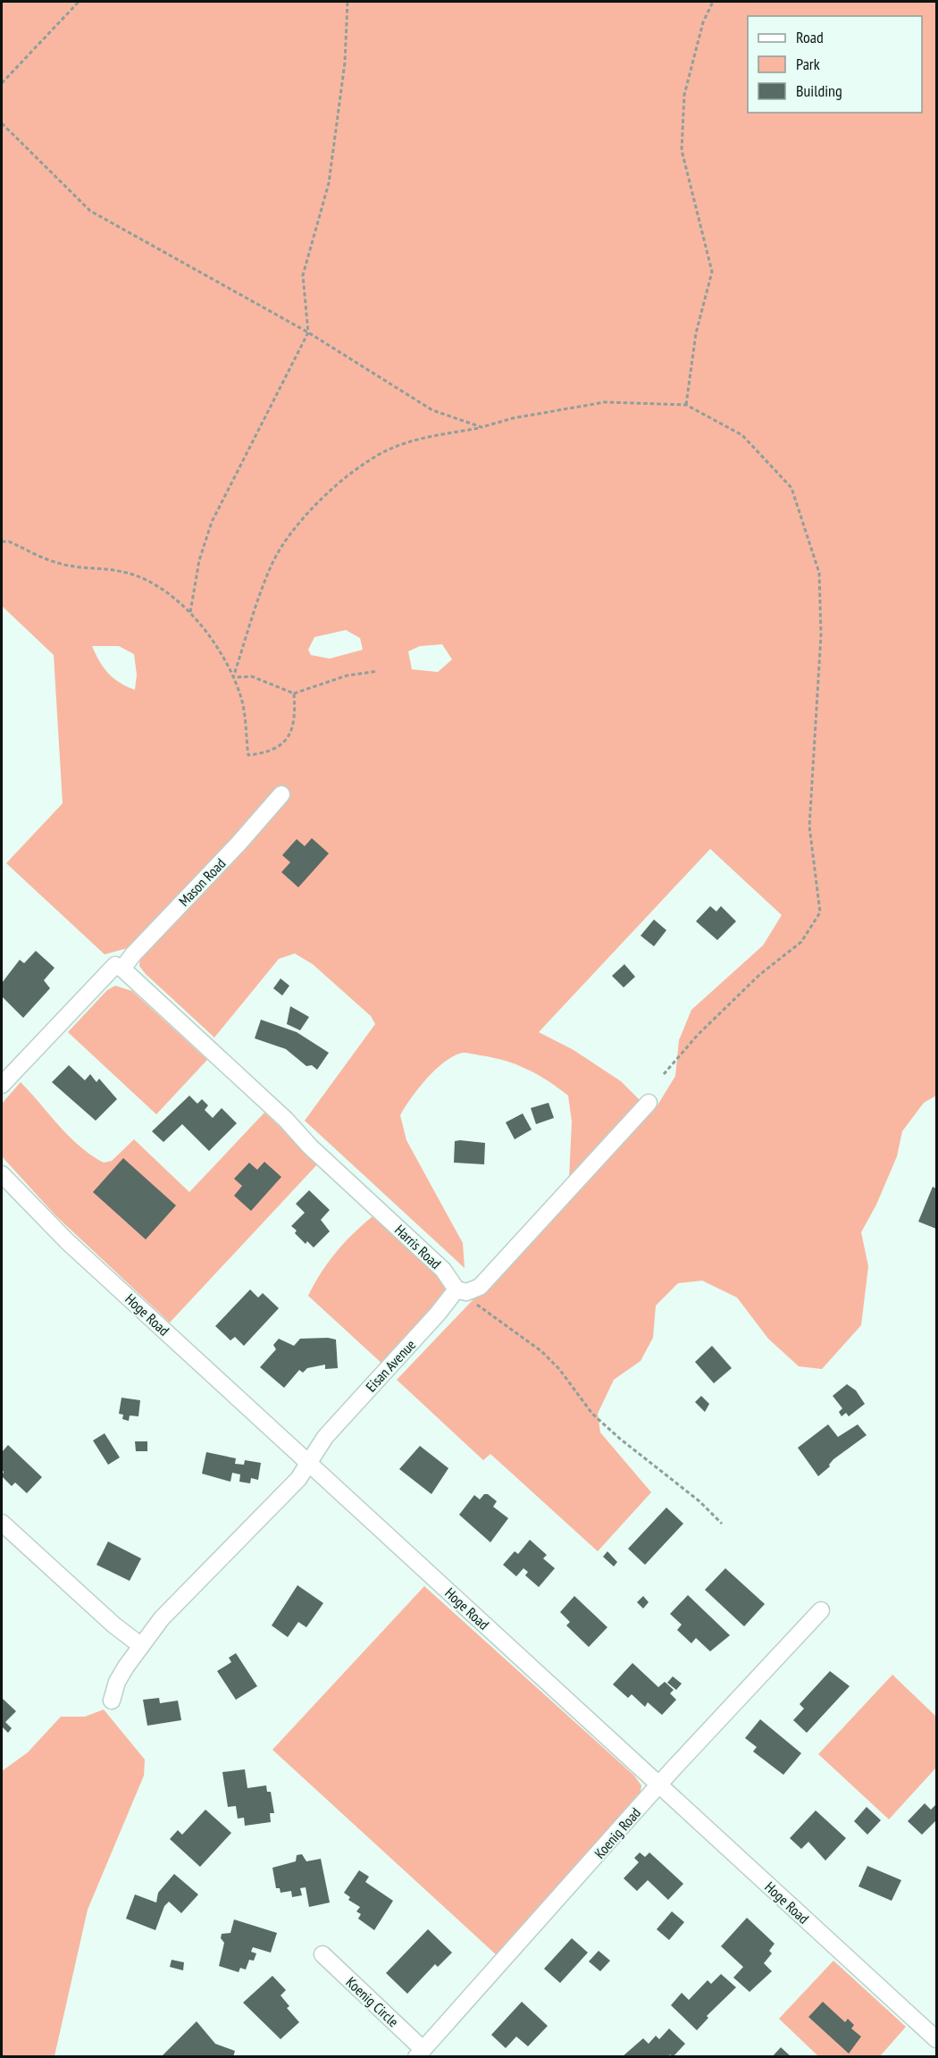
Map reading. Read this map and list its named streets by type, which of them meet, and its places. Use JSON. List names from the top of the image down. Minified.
{"streets":{"street":["Mason Road","Harris Road","Hoge Road","Eisan Avenue","Koenig Road","Koenig Circle"]},"crossings":[["Mason Road","Harris Road"],["Harris Road","Eisan Avenue"],["Hoge Road","Eisan Avenue"],["Hoge Road","Koenig Road"],["Koenig Road","Koenig Circle"]],"legend":["Road","Park","Building"]}
